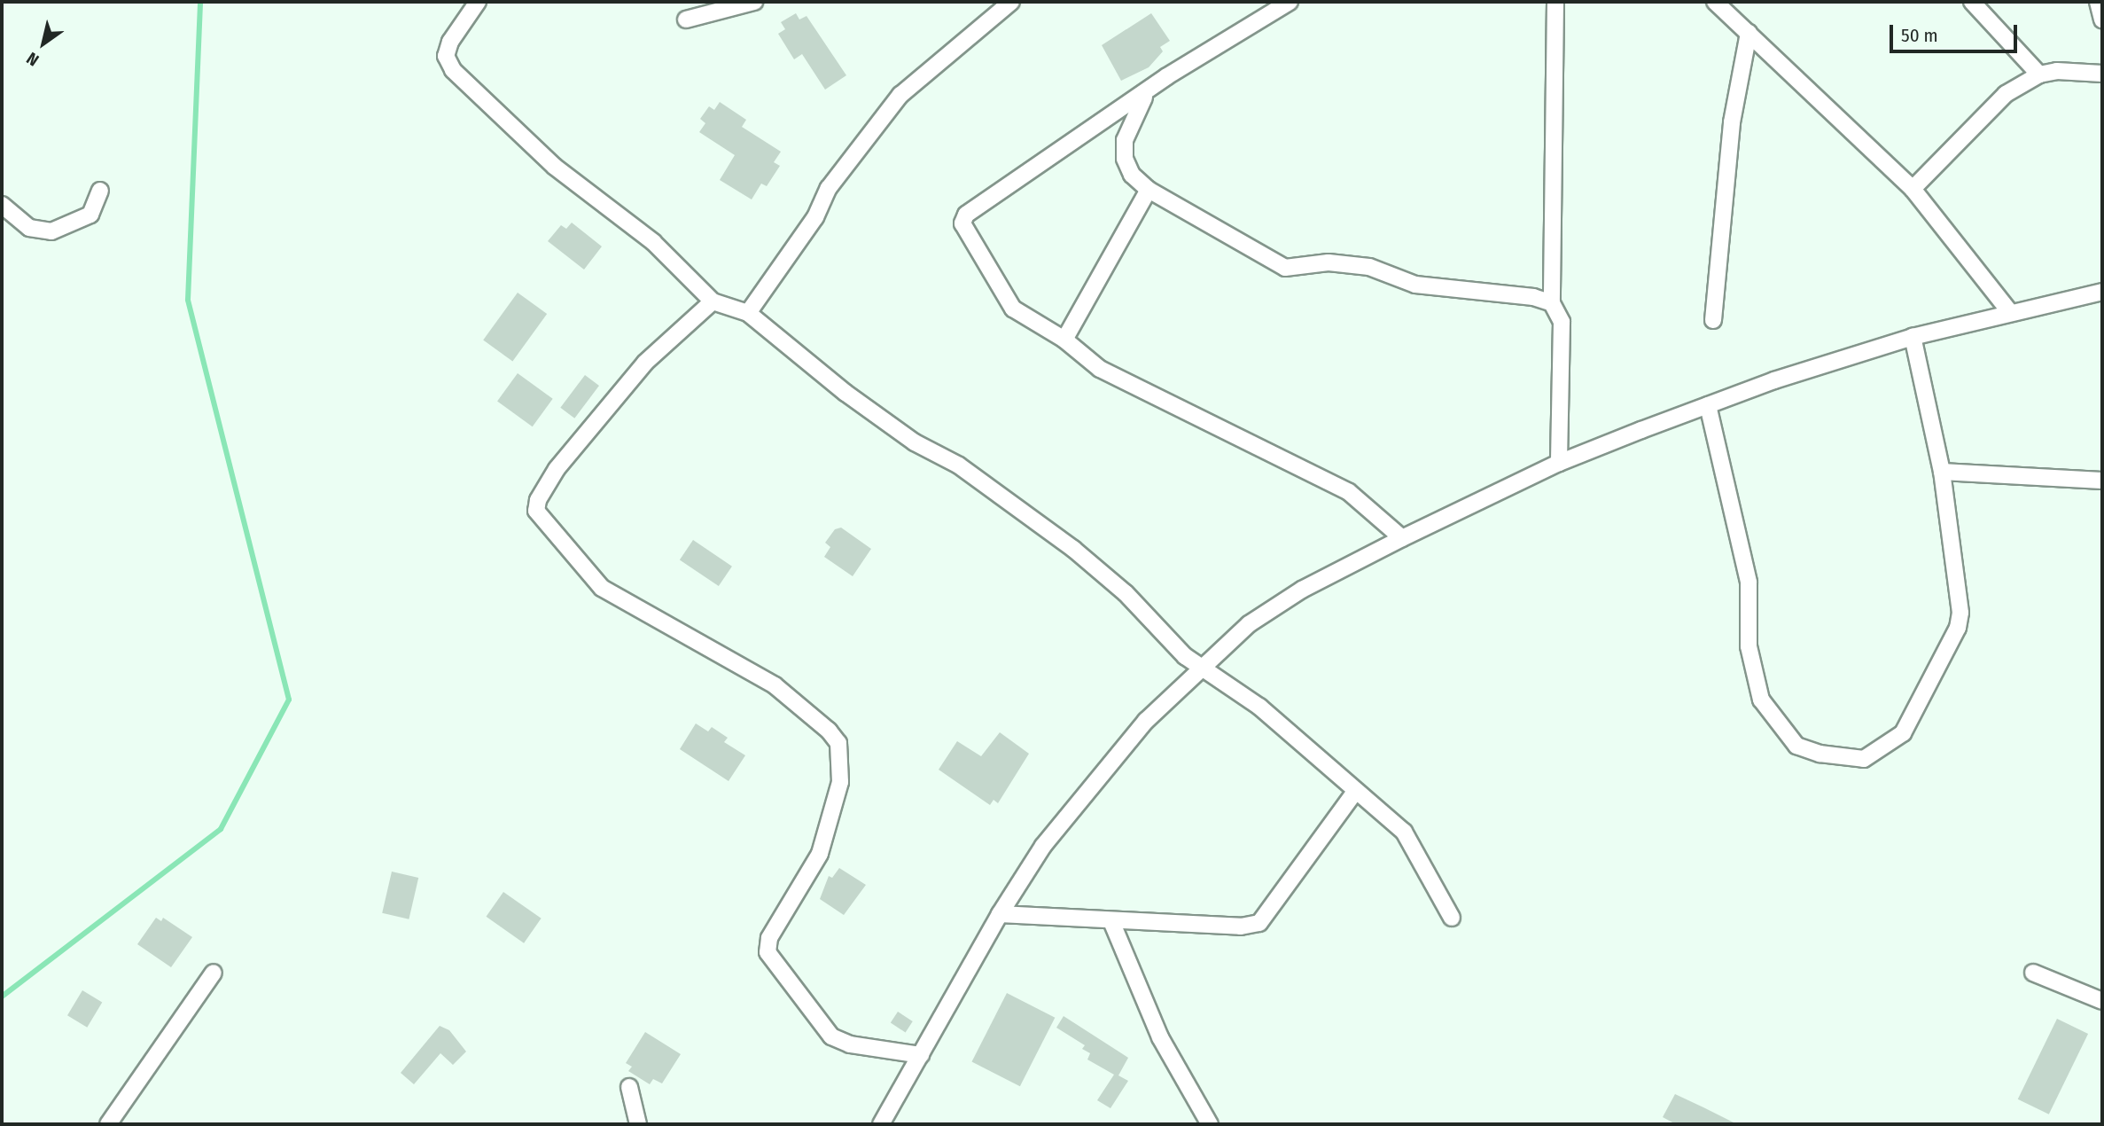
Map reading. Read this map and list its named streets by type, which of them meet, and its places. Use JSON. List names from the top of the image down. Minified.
{"scale_bar":"50 m","north":"bottom left"}
